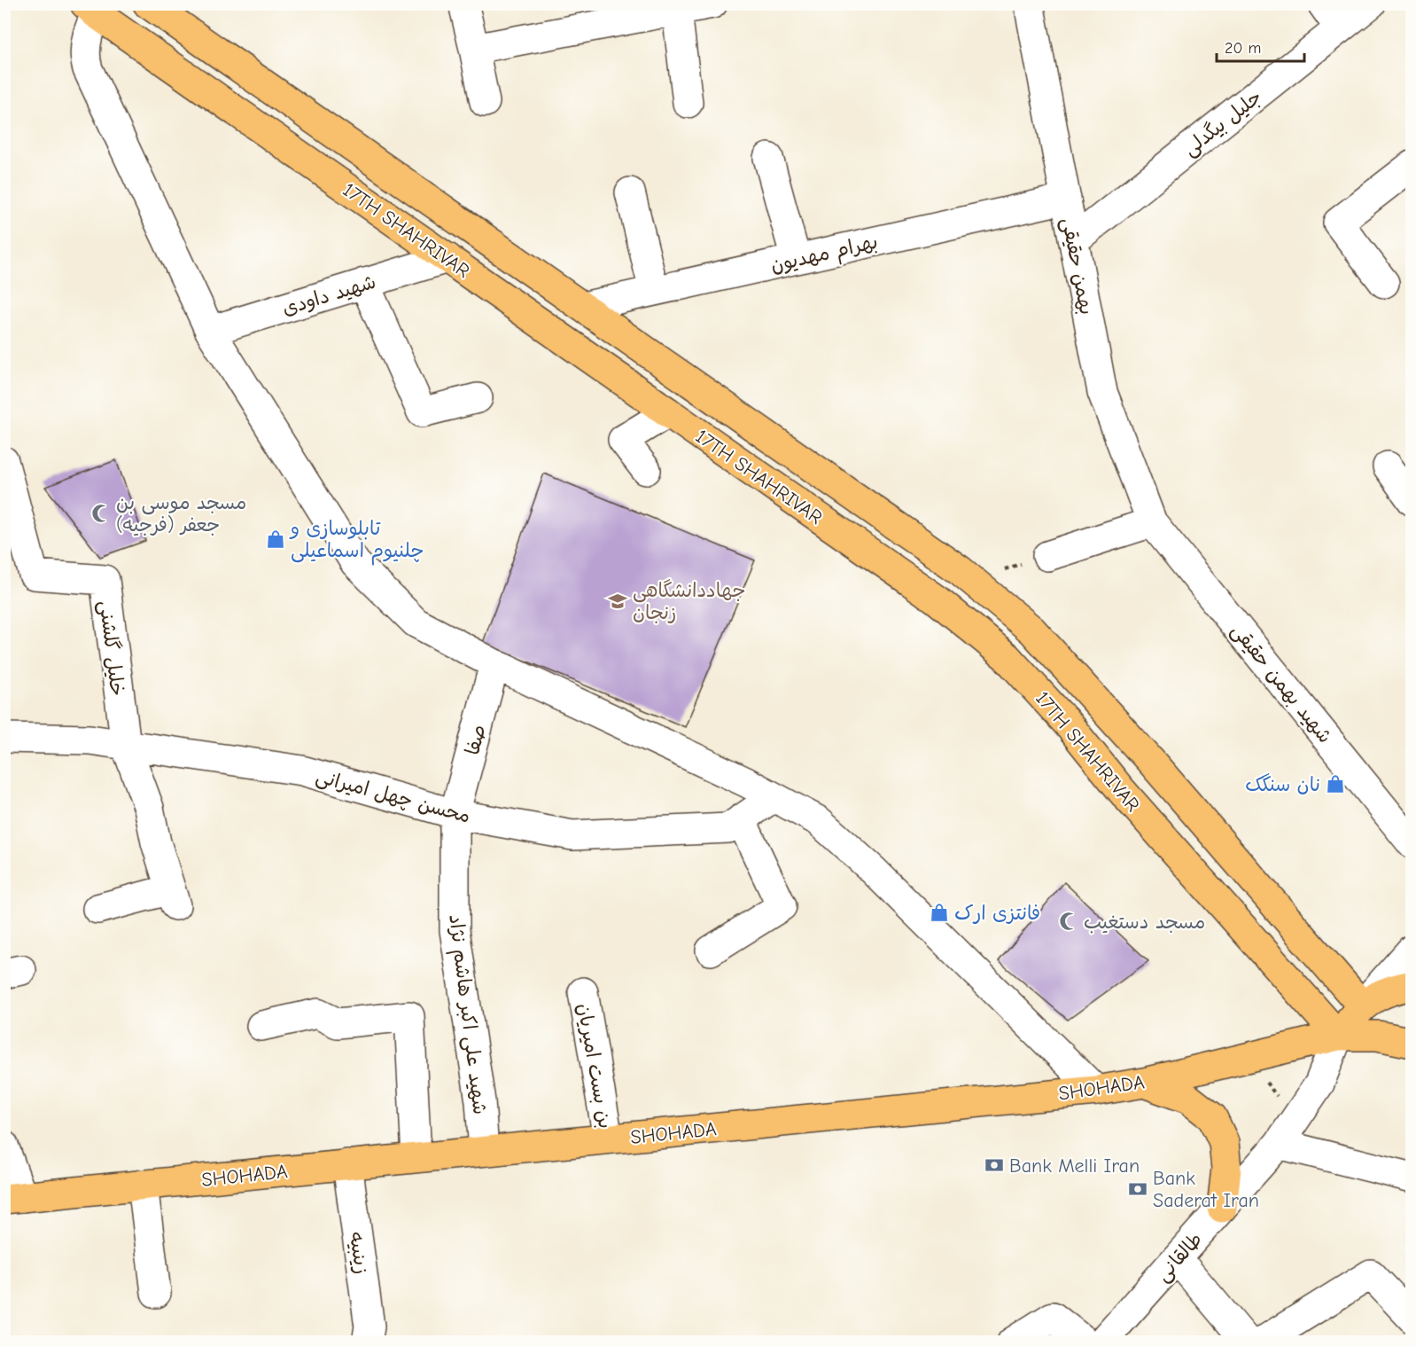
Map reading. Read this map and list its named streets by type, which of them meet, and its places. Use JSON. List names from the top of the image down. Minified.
{"streets":{"main road":["17TH SHAHRIVAR","SHOHADA"],"street":["جلیل بیگدلی","بهرام مهدیون","بهمن حقیقی","شهید داودی","خلیل گلشنی","شهید بهمن حقیقی","صفا","محسن چهل امیرانی","شهید علی اکبر هاشم نژاد","بن بست امیریان","زینبیه","طالقانی"]},"crossings":[["جلیل بیگدلی","بهمن حقیقی"],["17TH SHAHRIVAR","بهرام مهدیون"],["17TH SHAHRIVAR","شهید داودی"],["17TH SHAHRIVAR","صفا"],["17TH SHAHRIVAR","محسن چهل امیرانی"],["17TH SHAHRIVAR","SHOHADA"],["17TH SHAHRIVAR","طالقانی"],["بهرام مهدیون","بهمن حقیقی"],["بهمن حقیقی","شهید بهمن حقیقی"],["خلیل گلشنی","محسن چهل امیرانی"],["صفا","محسن چهل امیرانی"],["صفا","شهید علی اکبر هاشم نژاد"],["محسن چهل امیرانی","شهید علی اکبر هاشم نژاد"],["شهید علی اکبر هاشم نژاد","SHOHADA"],["بن بست امیریان","SHOHADA"],["SHOHADA","زینبیه"],["SHOHADA","طالقانی"]],"places":{"mosque":["مسجد موسی بن جعفر (فرجیه)","مسجد دستغیب"],"shop":["تابلوسازی و چلنیوم اسماعیلی","نان سنگک","فانتزی ارک"],"school or university":["جهاددانشگاهی زنجان"],"bank":["Bank Melli Iran","Bank Saderat Iran"]},"scale_bar":"20 m"}
